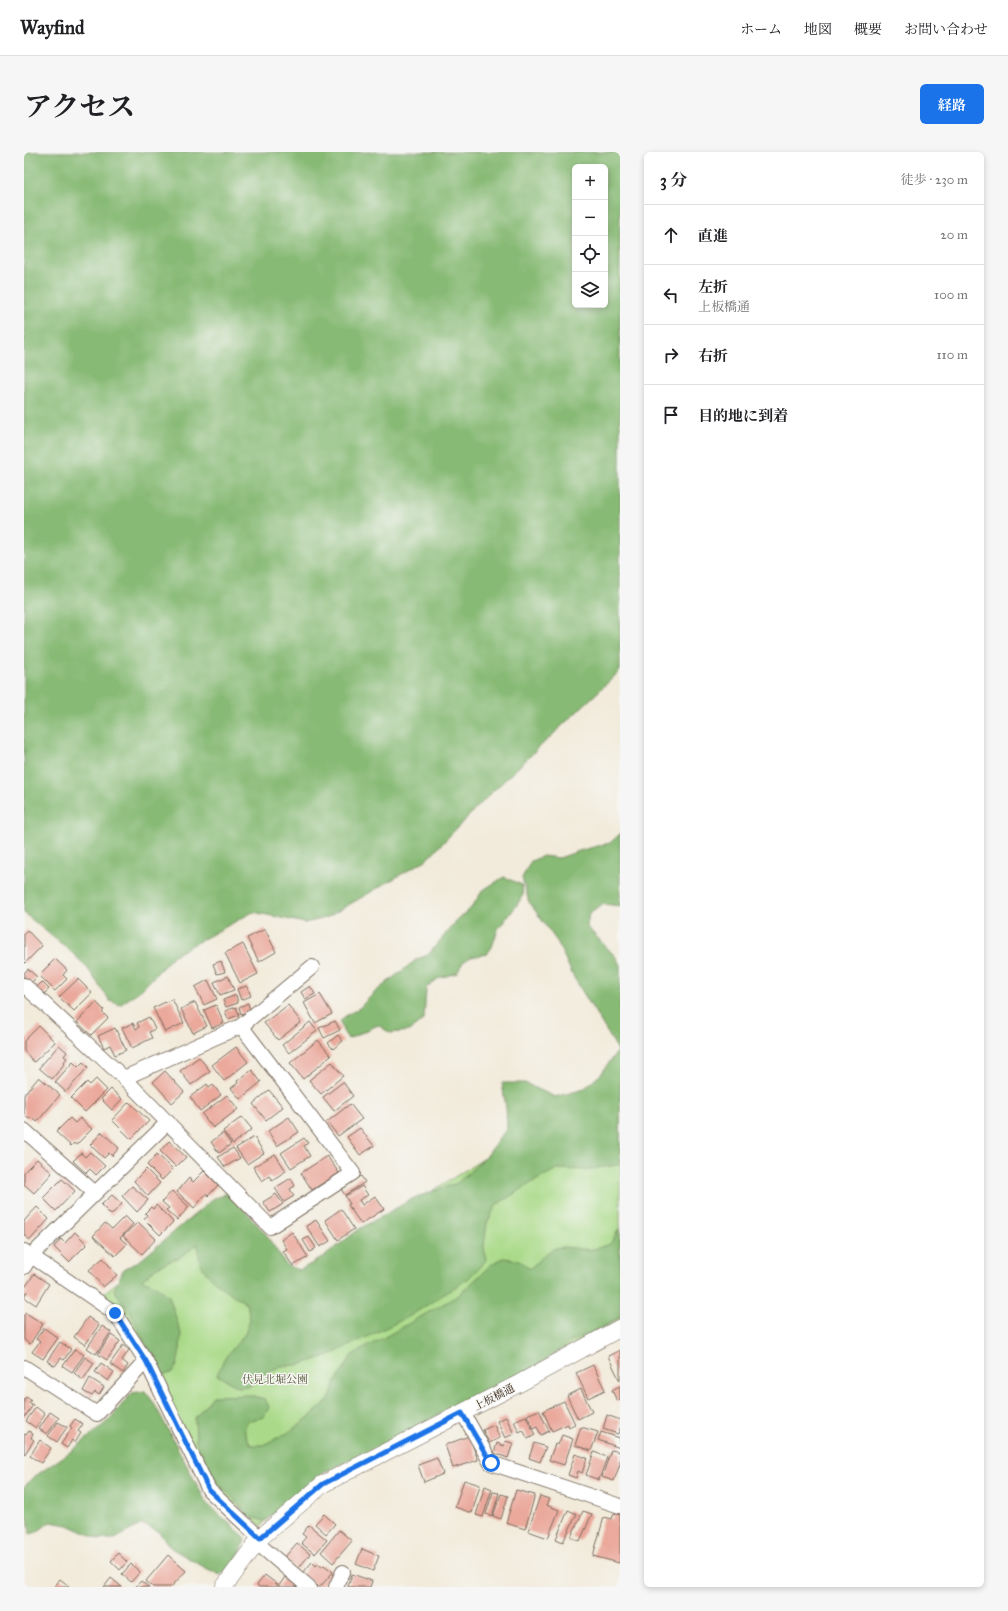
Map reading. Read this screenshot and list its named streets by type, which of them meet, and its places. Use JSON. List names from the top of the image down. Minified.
{"streets":{"street":["上板橋通"]},"parks":["伏見北堀公園"],"page":{"header":"Wayfind","nav":["ホーム","地図","概要","お問い合わせ"],"title":"アクセス","buttons":"経路","heading":["3 分","徒歩 · 230 m"],"map_buttons":["+","−"],"list":[["直進","20 m"],["左折","上板橋通","100 m"],["右折","110 m"],"目的地に到着"]}}
